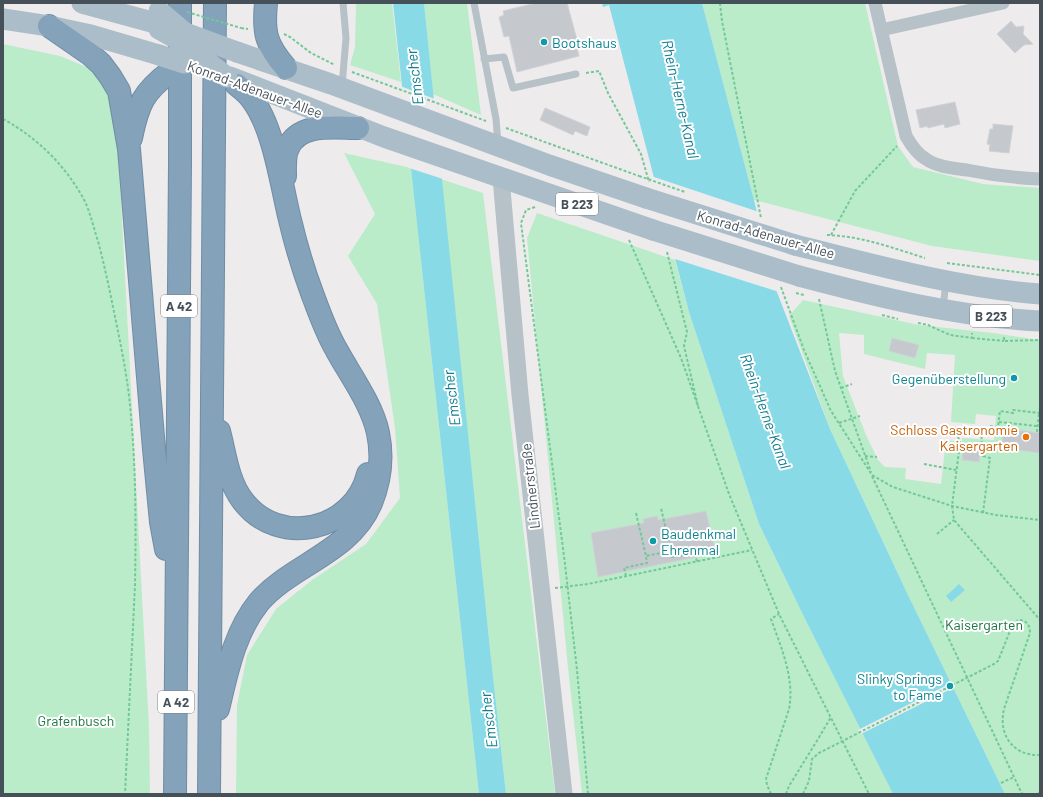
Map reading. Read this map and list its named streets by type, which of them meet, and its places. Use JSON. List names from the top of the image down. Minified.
{"streets":{"highway":["A 42"],"main road":["Konrad-Adenauer-Allee","B 223"],"street":["Lindnerstraße"]},"crossings":[["Konrad-Adenauer-Allee","A 42"],["Konrad-Adenauer-Allee","Lindnerstraße"]],"water":["Emscher","Rhein-Herne-Kanal"],"parks":["Kaisergarten","Grafenbusch"],"places":["Bootshaus","Gegenüberstellung","Schloss Gastronomie Kaisergarten","Baudenkmal Ehrenmal","Slinky Springs to Fame"]}
